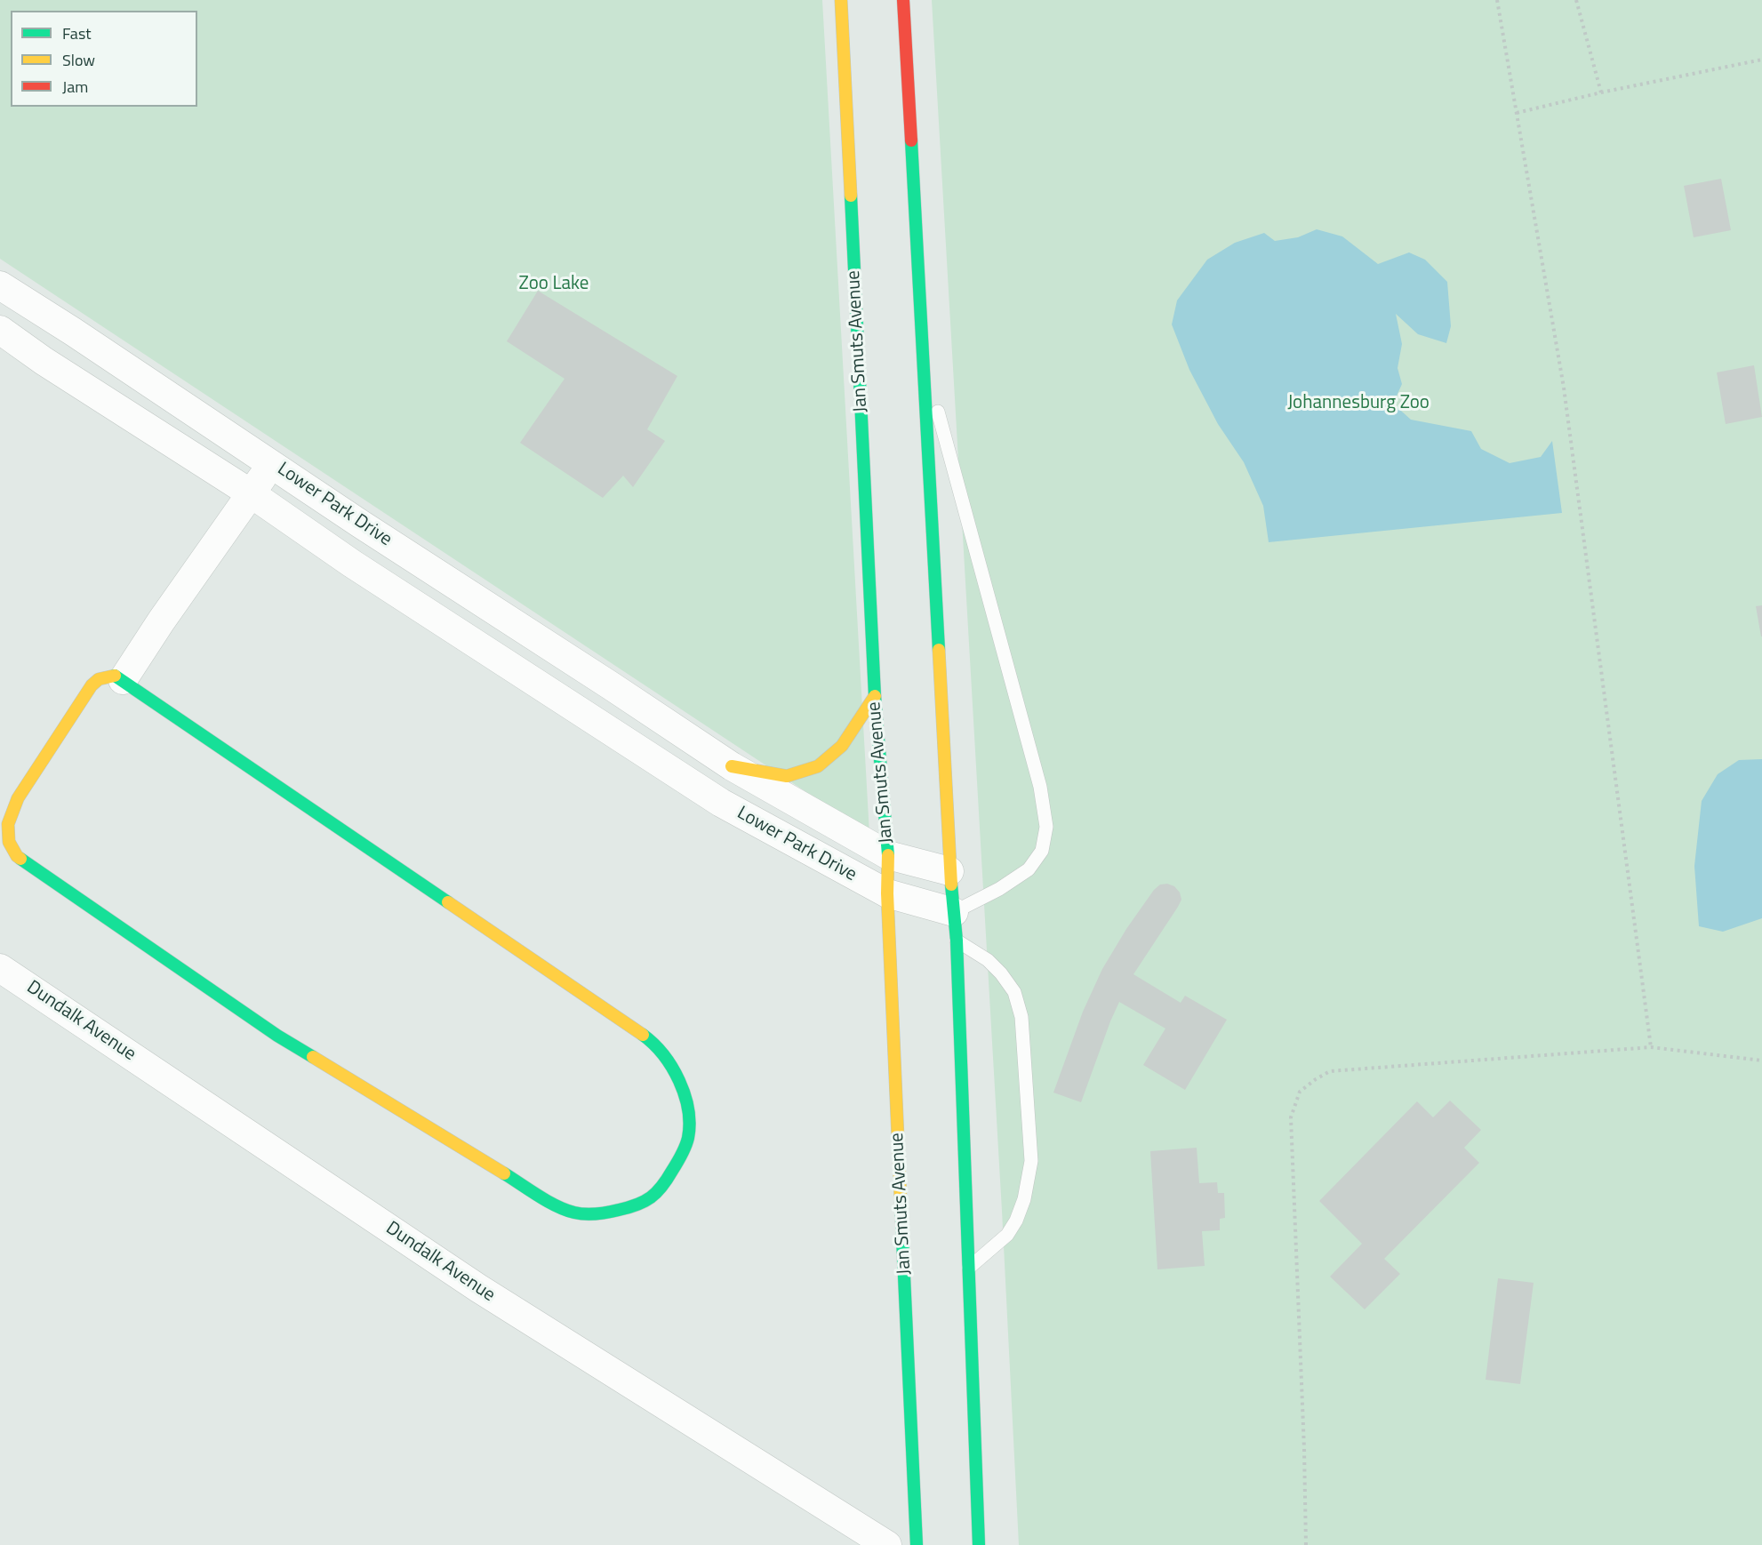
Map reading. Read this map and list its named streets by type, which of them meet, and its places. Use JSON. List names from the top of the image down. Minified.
{"streets":{"main road":["Jan Smuts Avenue"],"street":["Lower Park Drive","Dundalk Avenue"]},"crossings":[["Jan Smuts Avenue","Lower Park Drive"]],"parks":["Zoo Lake","Johannesburg Zoo"],"legend":["Fast","Slow","Jam"]}
